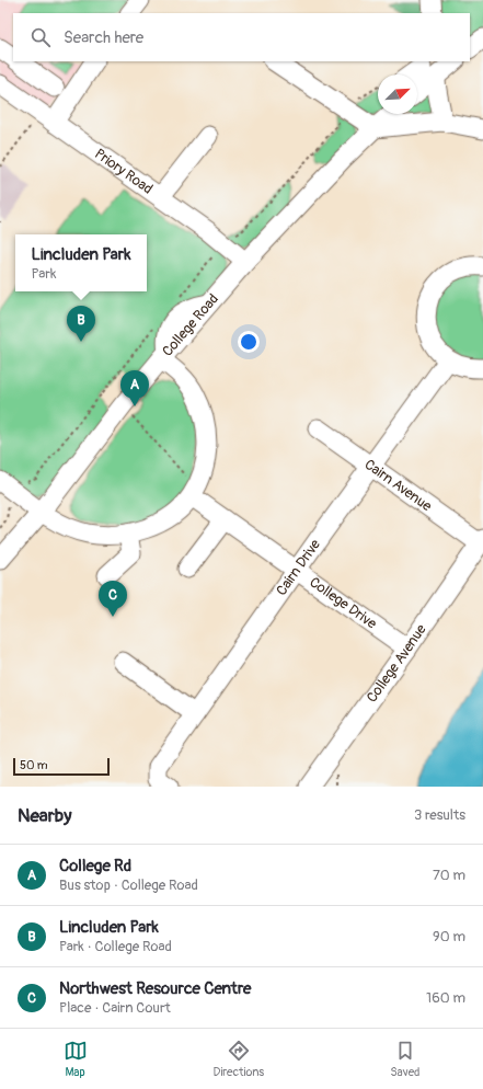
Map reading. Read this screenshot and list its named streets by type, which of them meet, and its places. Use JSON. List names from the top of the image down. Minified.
{"streets":{"street":["Priory Road","College Road","Cairn Avenue","Cairn Drive","College Drive","College Avenue"]},"crossings":[["Priory Road","College Road"],["Cairn Avenue","Cairn Drive"],["Cairn Avenue","College Avenue"],["Cairn Drive","College Drive"],["College Drive","College Avenue"]],"scale_bar":"50 m","north":"top right","page":{"search":"Search here","popup":["Lincluden Park","Park"],"pins":["B","A","C"],"scale":"50 m","heading":["Nearby","3 results"],"list":[{"mark":"A","name":"College Rd","note":"Bus stop · College Road","value":"70 m"},{"mark":"B","name":"Lincluden Park","note":"Park · College Road","value":"90 m"},{"mark":"C","name":"Northwest Resource Centre","note":"Place · Cairn Court","value":"160 m"}],"nav":["Map","Directions","Saved"]}}
